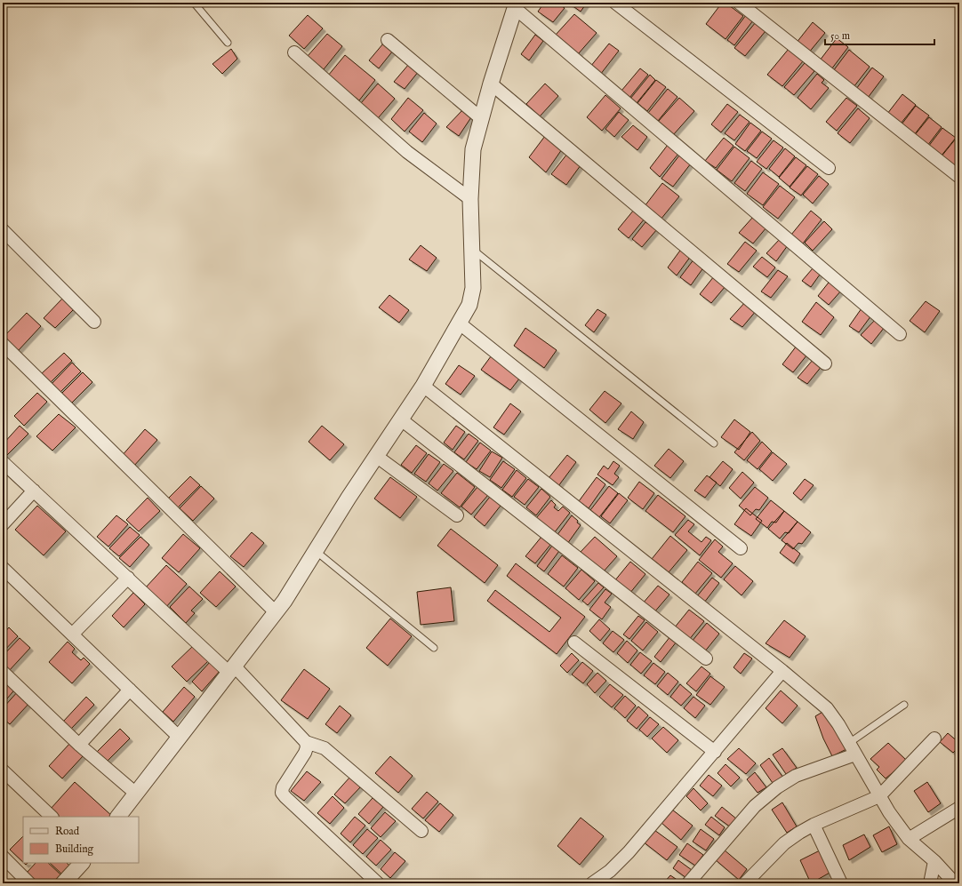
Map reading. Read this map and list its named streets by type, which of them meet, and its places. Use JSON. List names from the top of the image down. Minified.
{"legend":["Road","Building"],"scale_bar":"50 m"}
